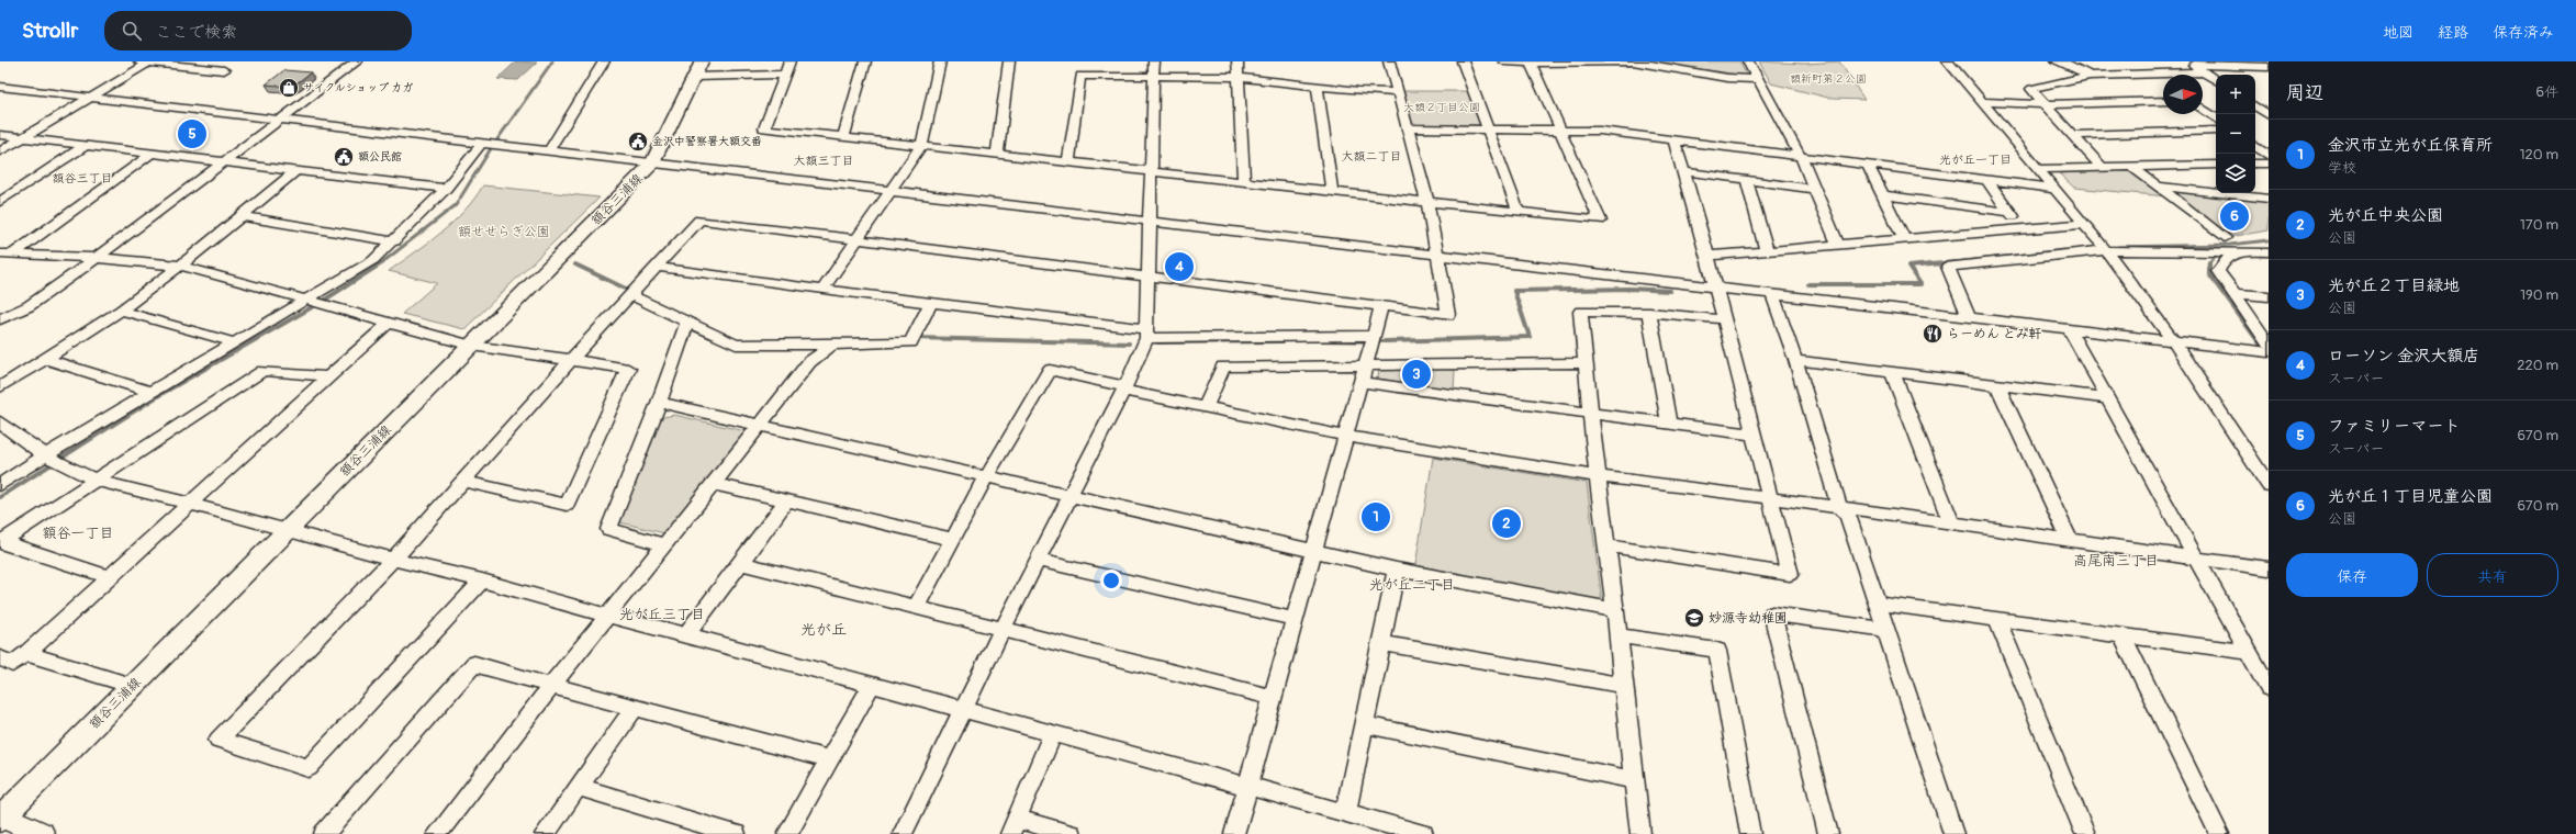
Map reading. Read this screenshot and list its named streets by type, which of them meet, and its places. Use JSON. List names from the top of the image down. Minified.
{"streets":{"main road":["額谷三浦線"]},"districts":["大額二丁目","光が丘一丁目","大額三丁目","額谷三丁目","額谷一丁目","高尾南三丁目","光が丘二丁目","光が丘三丁目","光が丘"],"parks":["額新町第２公園","大額２丁目公園","額せせらぎ公園"],"places":{"shop":["サイクルショップ カガ"],"public building":["金沢中警察署大額交番","額公民館"],"restaurant":["らーめん とみ軒"],"school or university":["妙源寺幼稚園"]},"north":"right","page":{"header":"Strollr","search":"ここで検索","nav":["地図","経路","保存済み"],"heading":["周辺","6件"],"map_buttons":["+","−"],"pins":["5","6","4","3","1","2"],"list":[{"mark":"1","name":"金沢市立光が丘保育所","note":"学校","value":"120 m"},{"mark":"2","name":"光が丘中央公園","note":"公園","value":"170 m"},{"mark":"3","name":"光が丘２丁目緑地","note":"公園","value":"190 m"},{"mark":"4","name":"ローソン 金沢大額店","note":"スーパー","value":"220 m"},{"mark":"5","name":"ファミリーマート","note":"スーパー","value":"670 m"},{"mark":"6","name":"光が丘１丁目児童公園","note":"公園","value":"670 m"}],"buttons":["保存","共有"]}}
